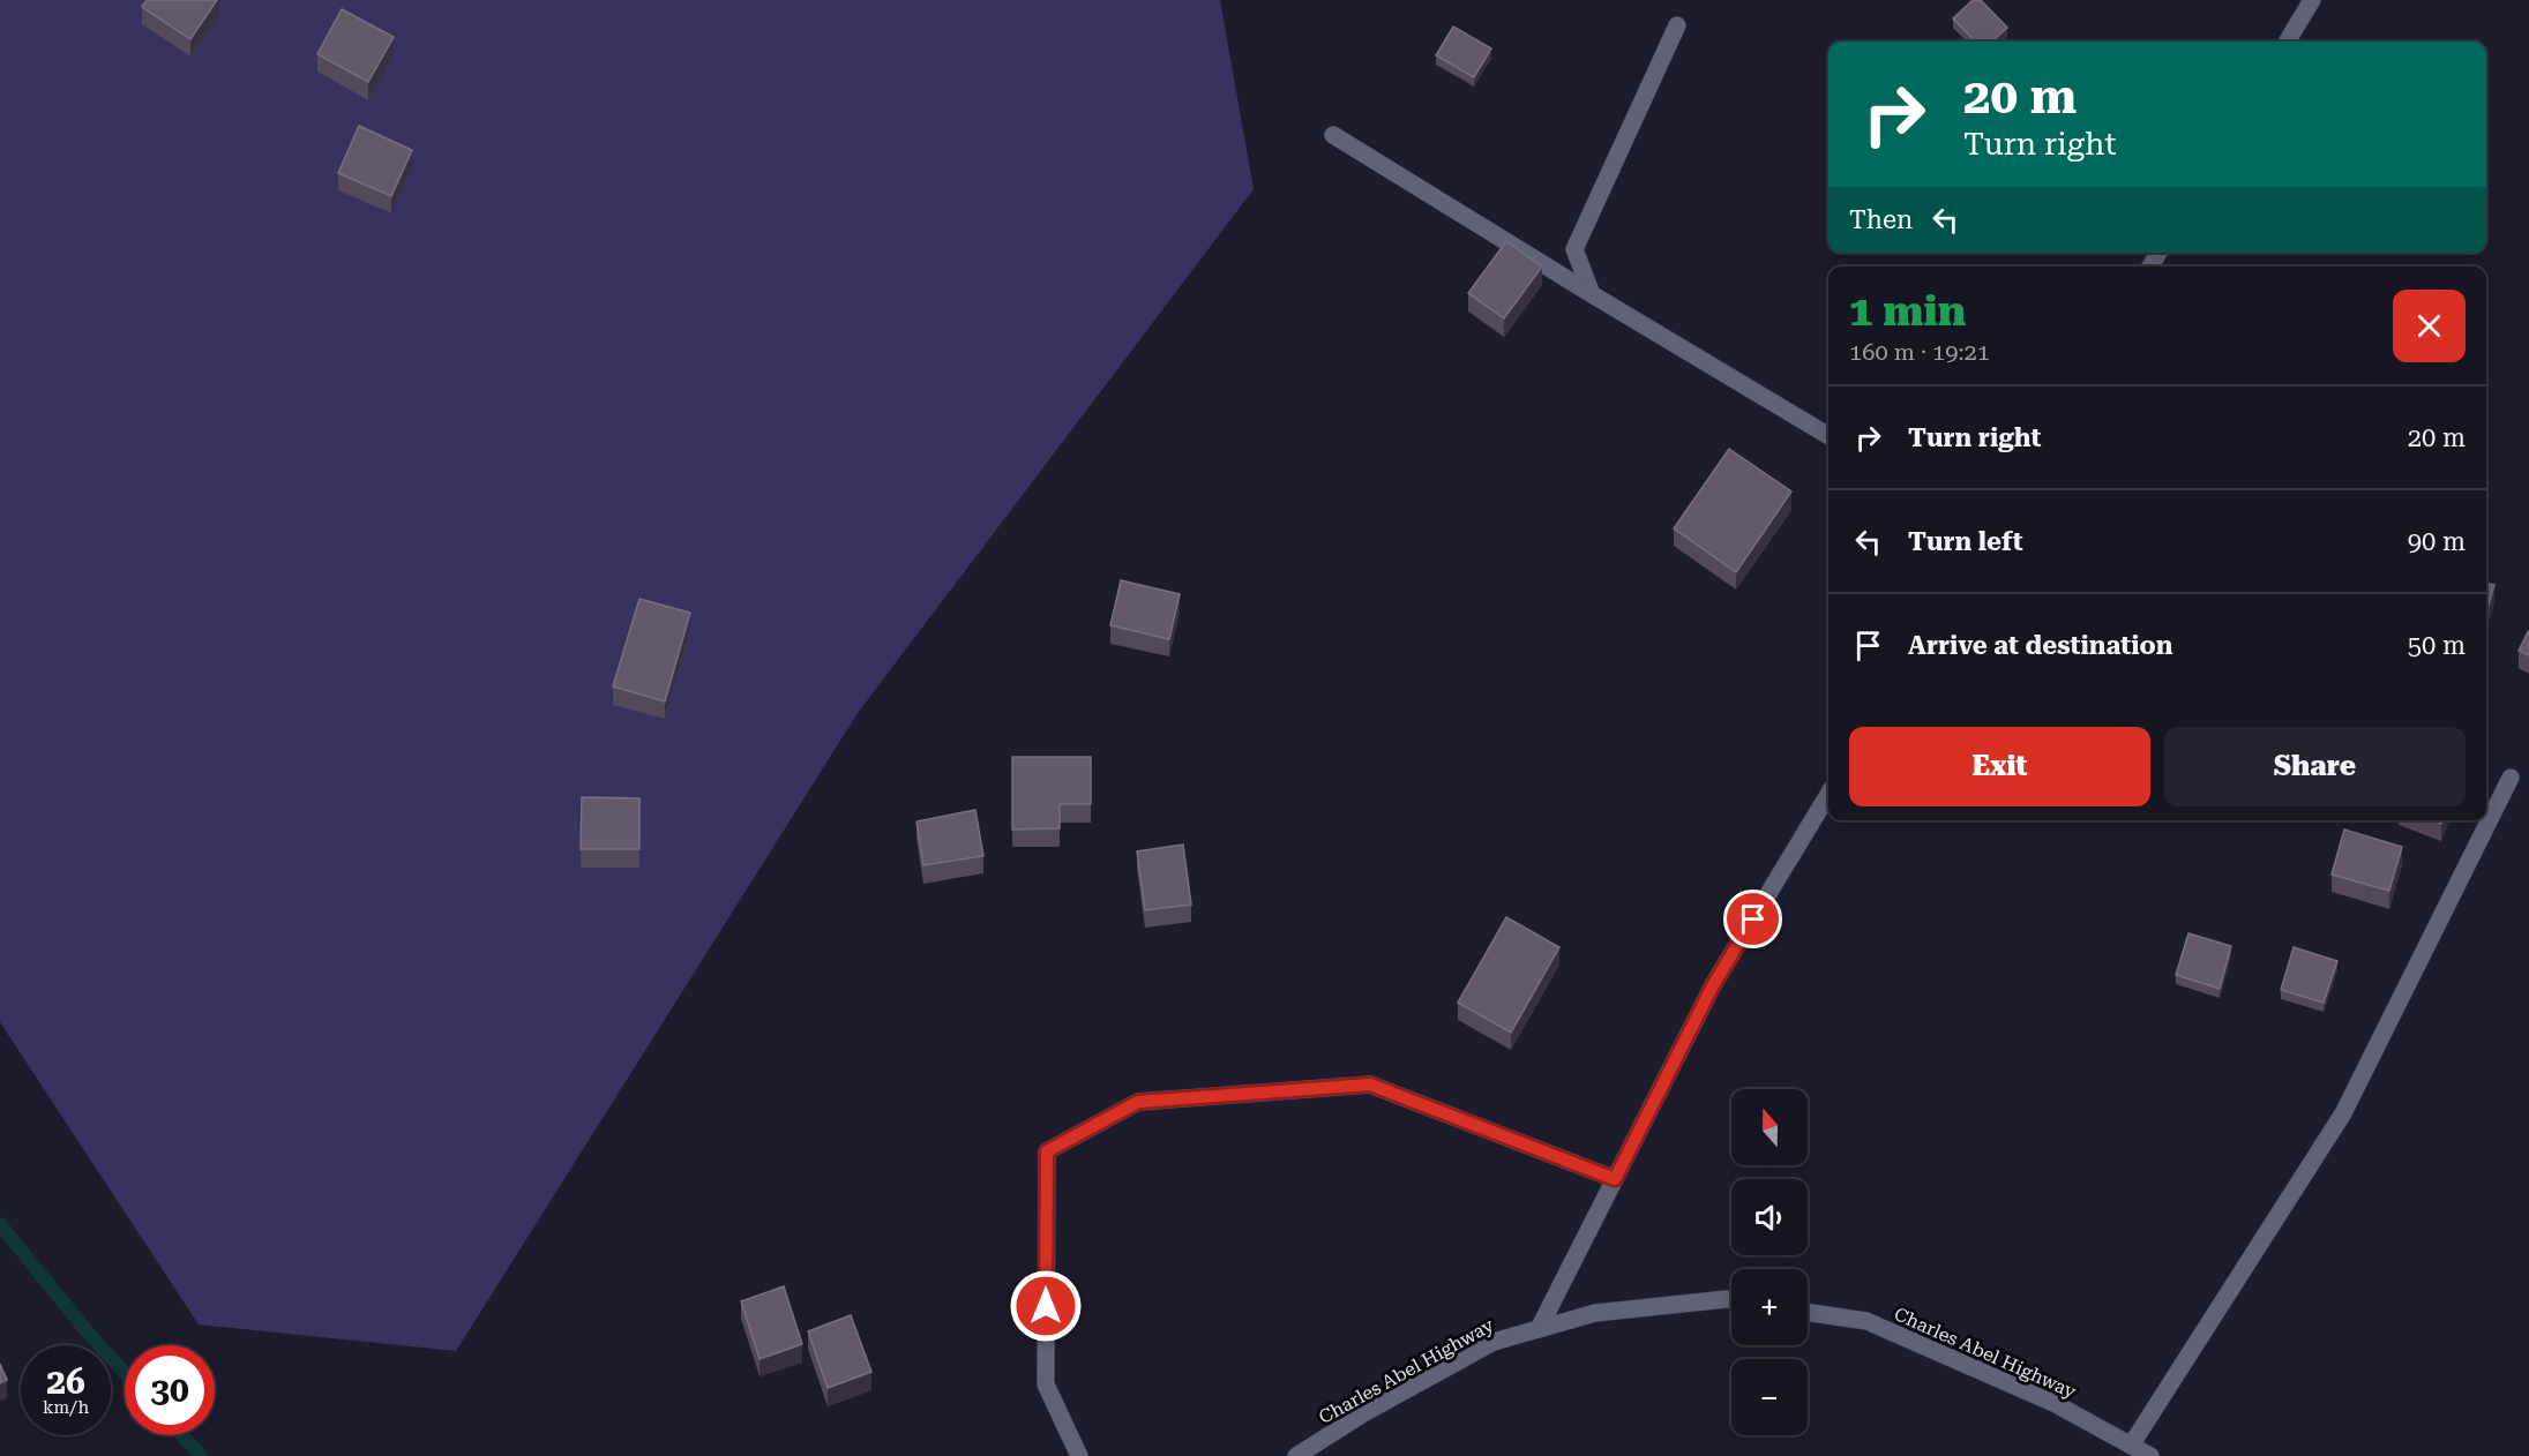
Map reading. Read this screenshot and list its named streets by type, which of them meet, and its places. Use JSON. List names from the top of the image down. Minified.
{"streets":{"street":["Charles Abel Highway"]},"north":"top","page":{"turn":["20 m","Turn right"],"then":"Then","heading":["1 min","160 m · 19:21"],"list":[{"name":"Turn right","value":"20 m"},{"name":"Turn left","value":"90 m"},{"name":"Arrive at destination","value":"50 m"}],"buttons":["Exit","Share"],"map_buttons":["+","−"],"speed":"26 km/h","limit":"30"}}
